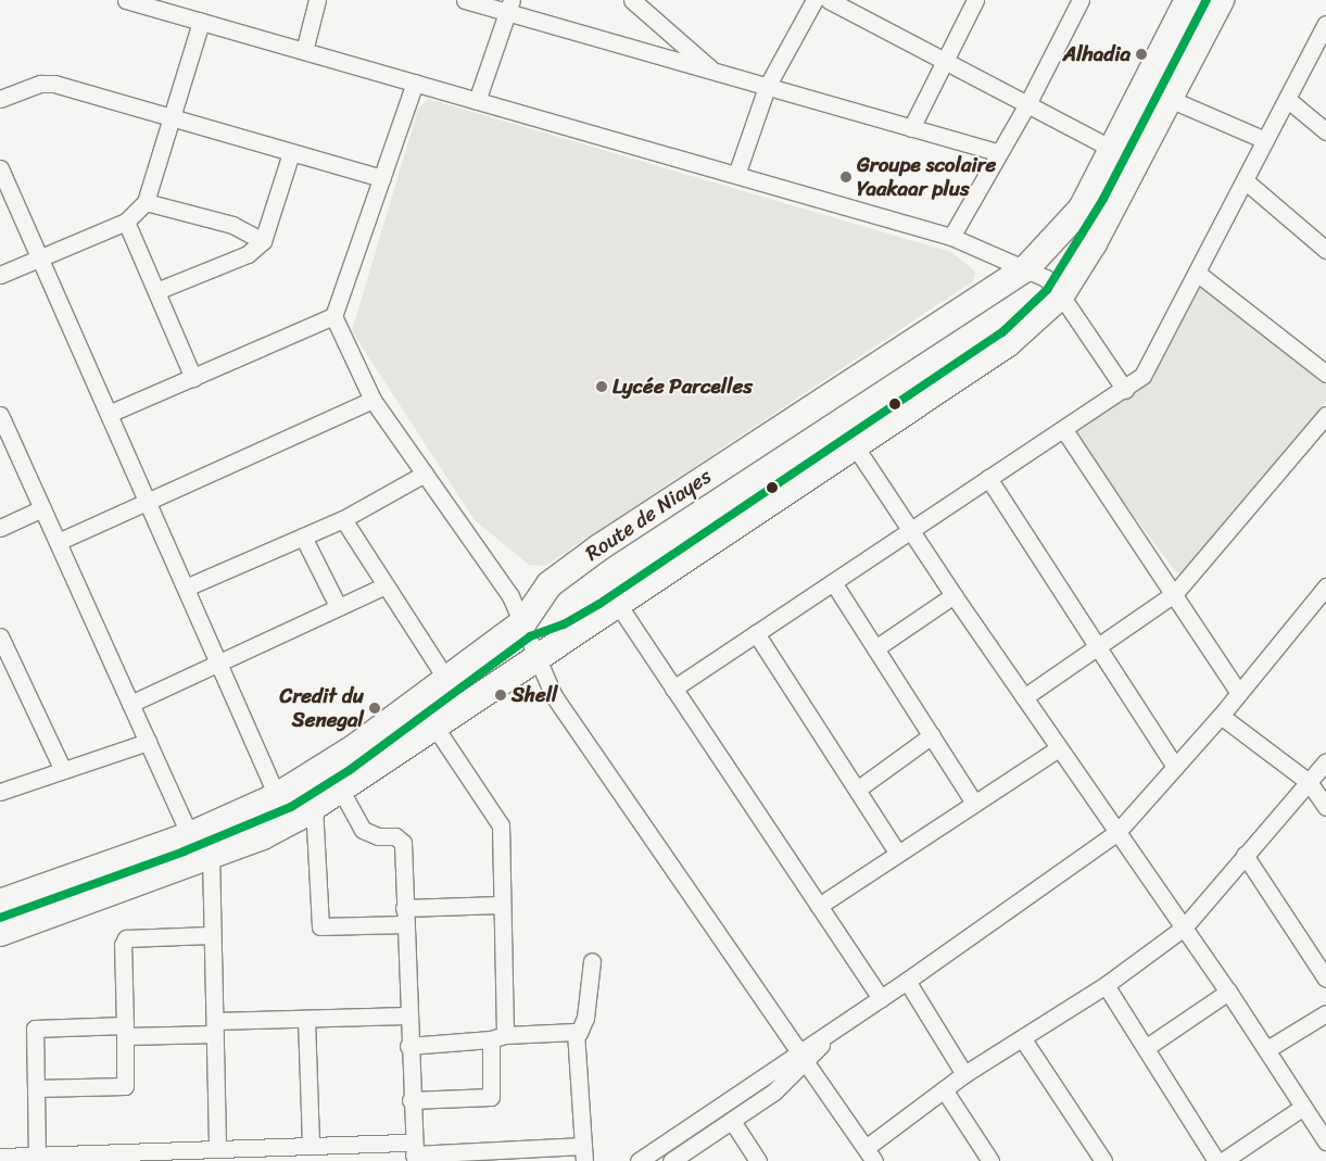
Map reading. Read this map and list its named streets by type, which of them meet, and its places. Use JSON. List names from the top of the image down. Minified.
{"streets":{"main road":["Route de Niayes"]},"places":["Alhadia","Groupe scolaire Yaakaar plus","Lycée Parcelles","Shell","Credit du Senegal"]}
